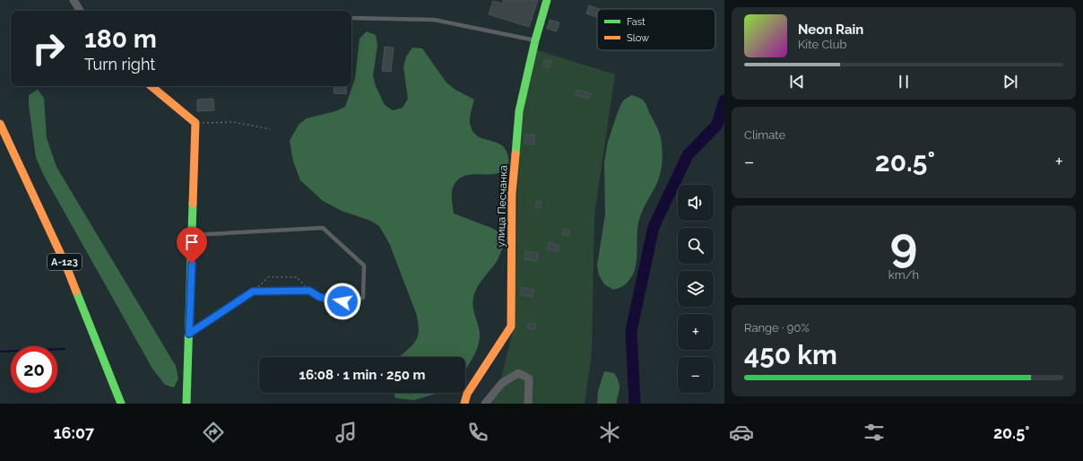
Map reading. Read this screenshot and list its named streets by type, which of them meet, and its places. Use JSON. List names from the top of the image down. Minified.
{"streets":{"street":["улица Песчанка","А-123"]},"legend":["Fast","Slow"],"page":{"turn":["180 m","Turn right"],"song":["Neon Rain","Kite Club"],"tile":["Climate",["9","km/h"],["Range · 90%","450 km"]],"heat":["−","20.5°","+"],"map_buttons":["+","−"],"limit":"20","trip":"16:08 · 1 min · 250 m","tabs":["16:07","20.5°"]}}
